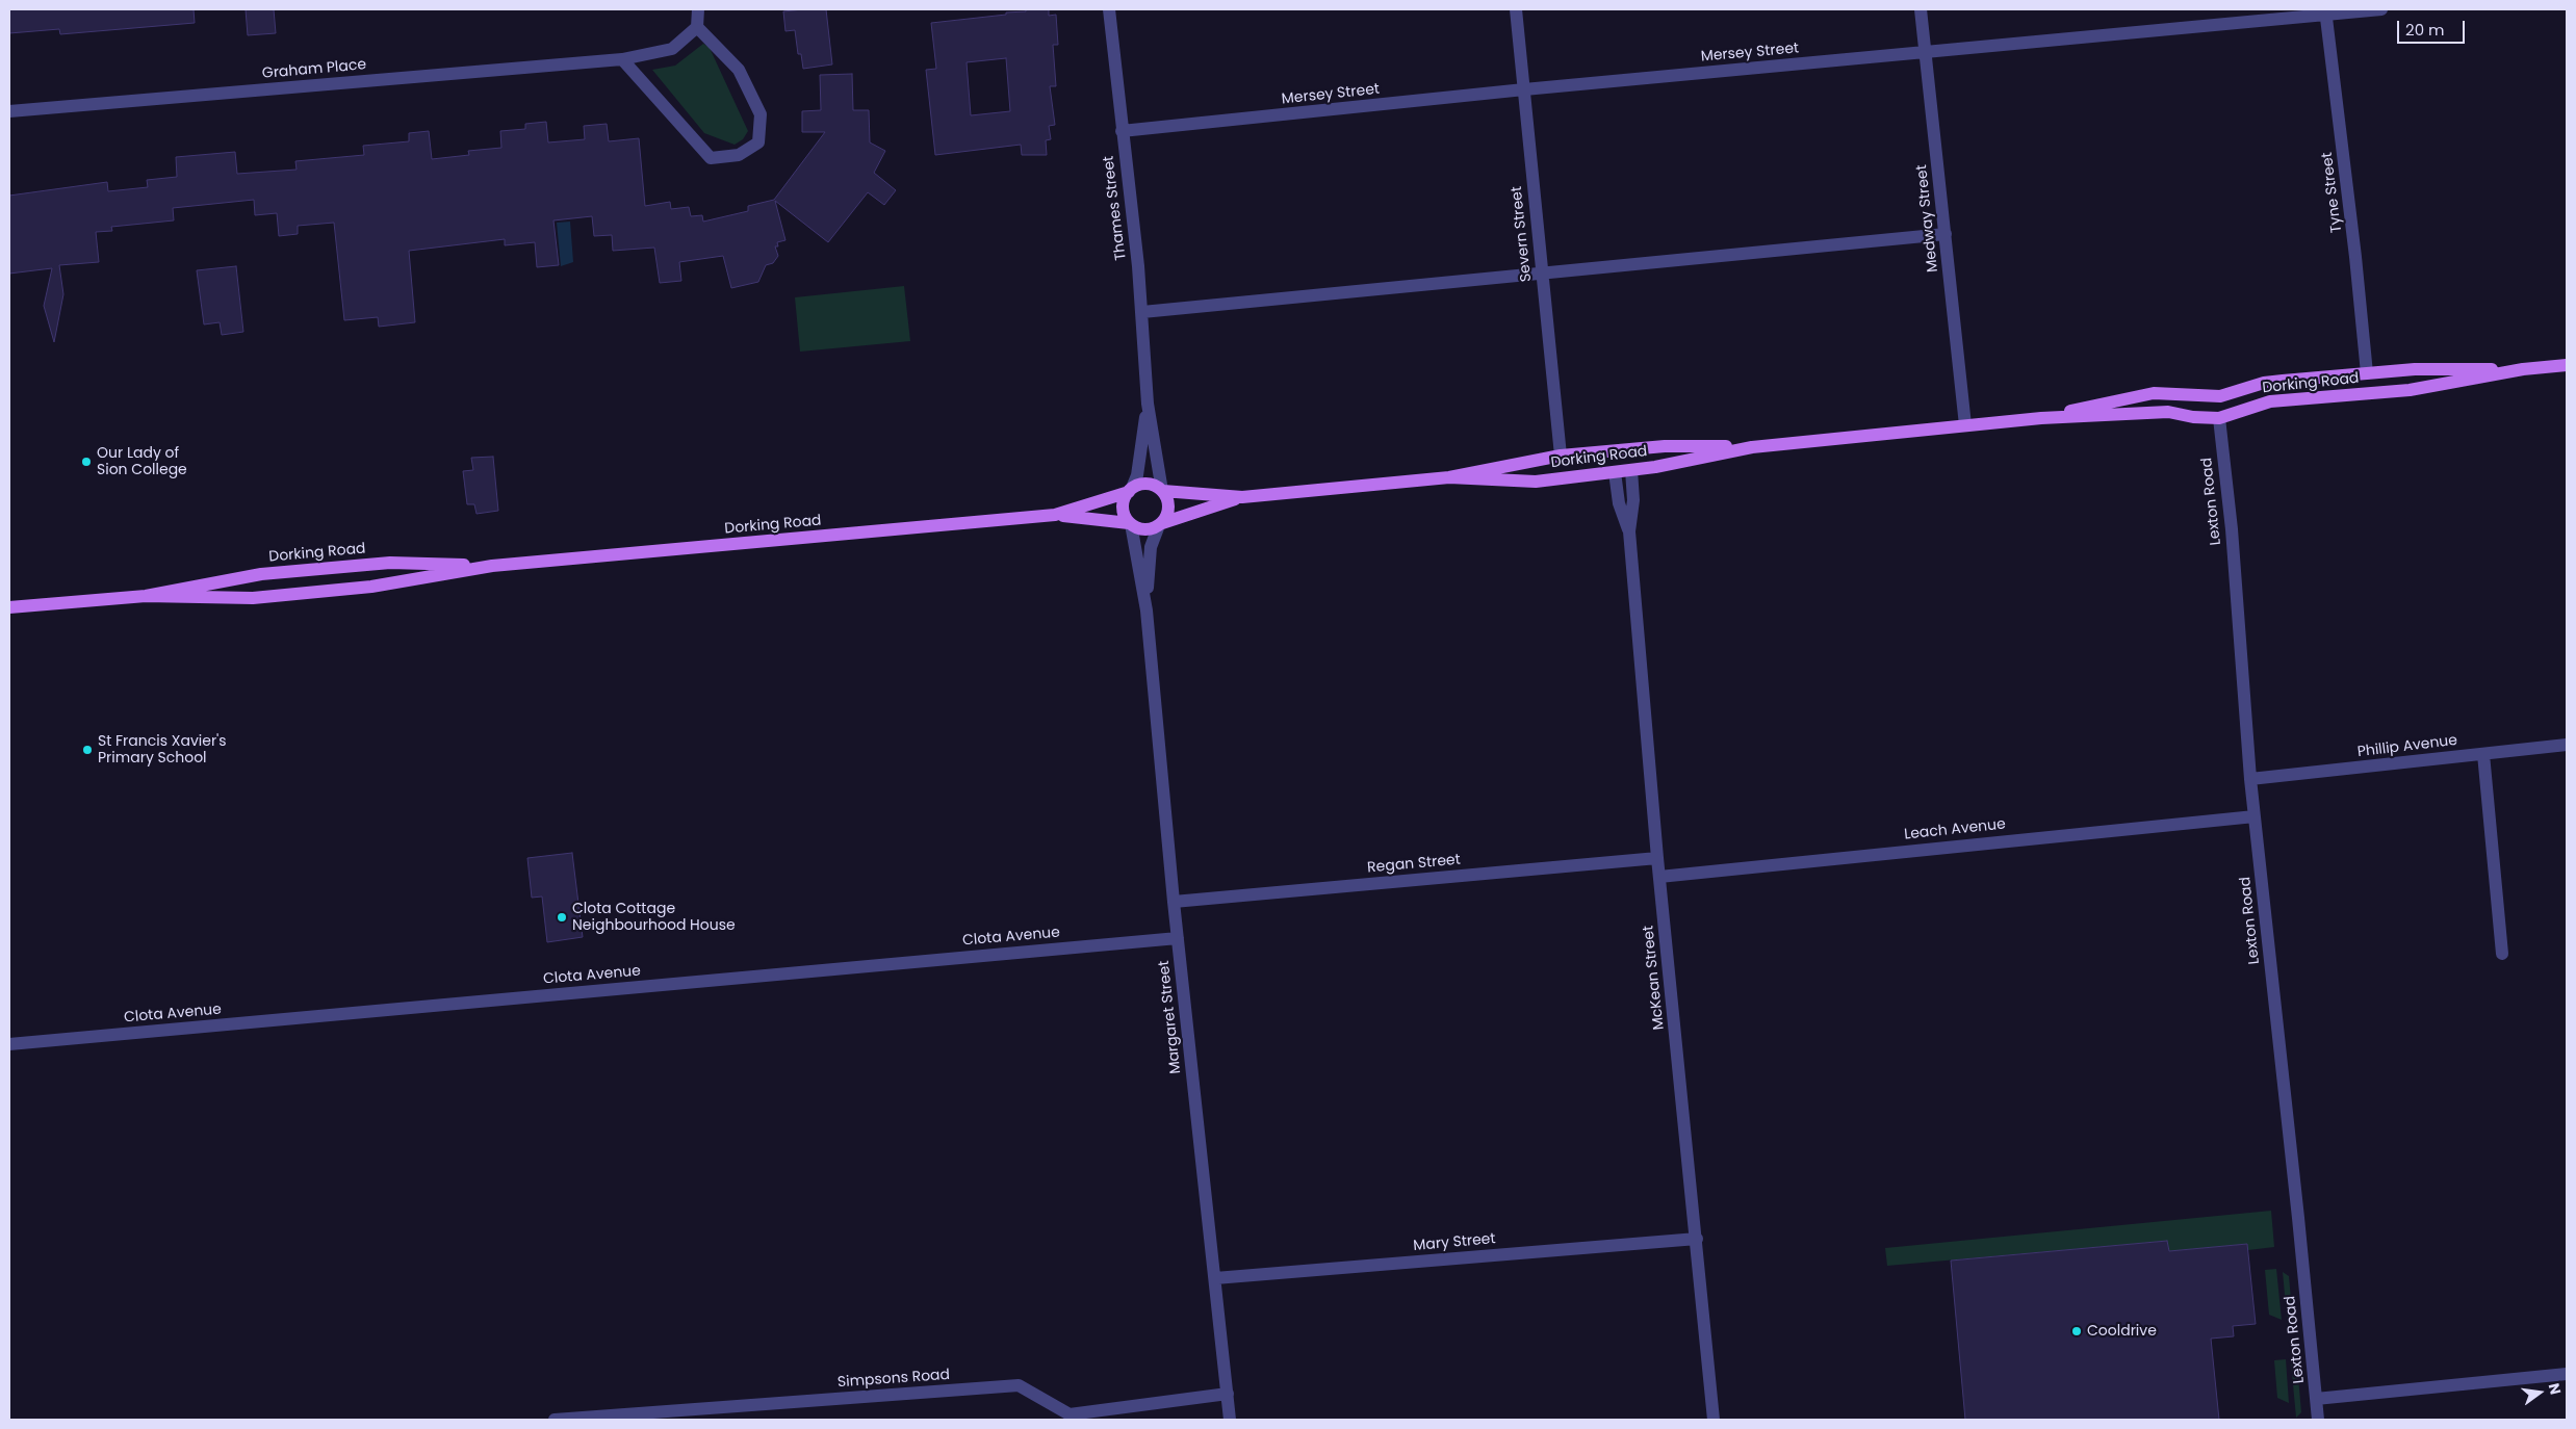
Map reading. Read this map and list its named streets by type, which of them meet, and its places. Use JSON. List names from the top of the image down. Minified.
{"streets":{"main road":["Dorking Road"],"street":["Mersey Street","Graham Place","Tyne Street","Thames Street","Medway Street","Severn Street","Lexton Road","Phillip Avenue","Leach Avenue","Regan Street","Clota Avenue","McKean Street","Margaret Street","Mary Street","Simpsons Road"]},"crossings":[["Mersey Street","Tyne Street"],["Mersey Street","Thames Street"],["Mersey Street","Medway Street"],["Mersey Street","Severn Street"],["Tyne Street","Dorking Road"],["Thames Street","Dorking Road"],["Thames Street","Margaret Street"],["Medway Street","Dorking Road"],["Severn Street","Dorking Road"],["Dorking Road","Lexton Road"],["Dorking Road","McKean Street"],["Dorking Road","Margaret Street"],["Lexton Road","Phillip Avenue"],["Lexton Road","Leach Avenue"],["Leach Avenue","McKean Street"],["Regan Street","McKean Street"],["Regan Street","Margaret Street"],["Clota Avenue","Margaret Street"],["McKean Street","Mary Street"],["Margaret Street","Mary Street"],["Margaret Street","Simpsons Road"]],"places":["Our Lady of Sion College","St Francis Xavier's Primary School","Clota Cottage Neighbourhood House","Cooldrive"],"scale_bar":"20 m","north":"right"}
